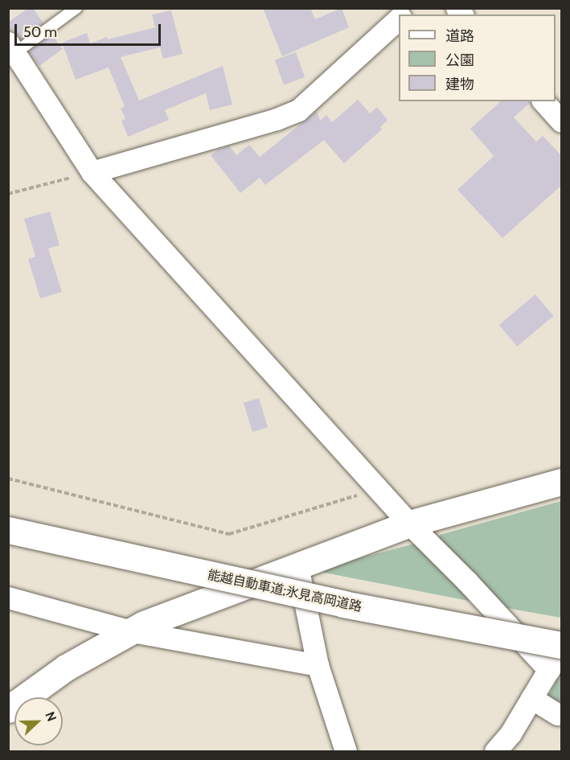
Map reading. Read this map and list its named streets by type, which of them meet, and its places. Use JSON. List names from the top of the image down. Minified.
{"streets":{"main road":["能越自動車道;氷見高岡道路"]},"legend":["道路","公園","建物"],"scale_bar":"50 m","north":"right"}
